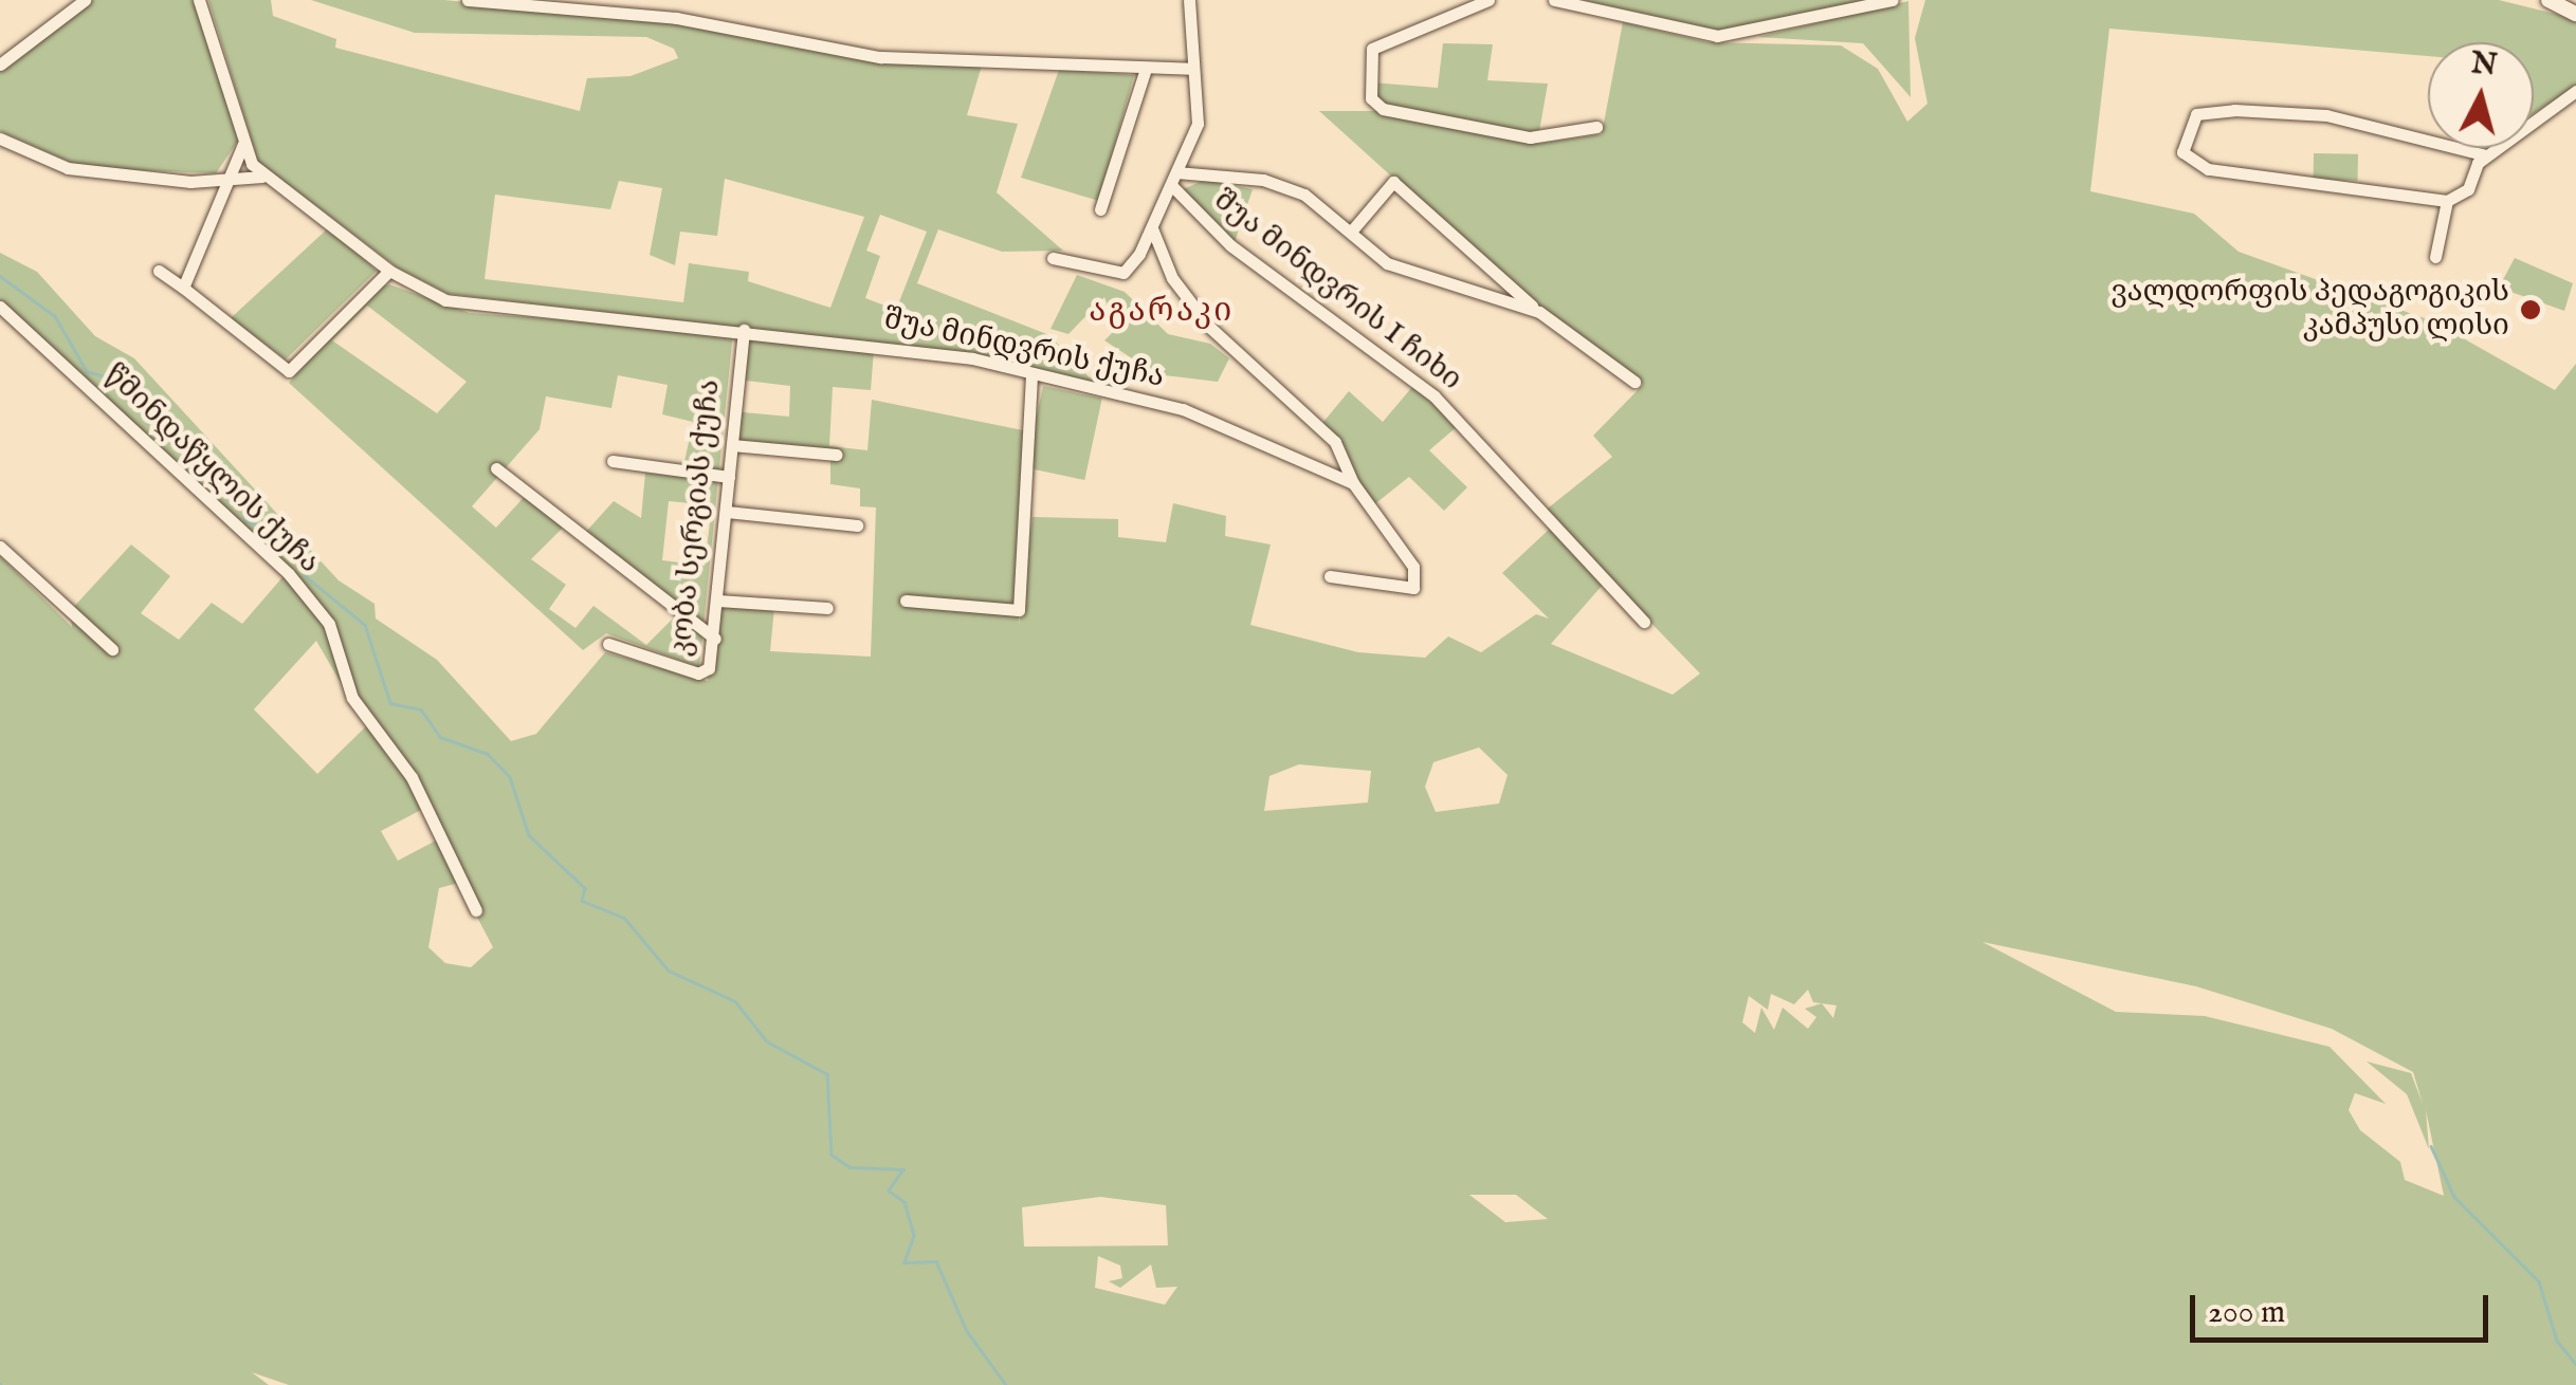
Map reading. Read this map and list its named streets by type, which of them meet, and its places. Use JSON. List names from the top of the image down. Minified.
{"streets":{"street":["შუა მინდვრის I ჩიხი","შუა მინდვრის ქუჩა","წმინდაწყლის ქუჩა","კობა სერგიას ქუჩა"]},"crossings":[["შუა მინდვრის ქუჩა","კობა სერგიას ქუჩა"]],"districts":["აგარაკი"],"places":["ვალდორფის პედაგოგიკის კამპუსი ლისი"],"scale_bar":"200 m","north":"top"}
